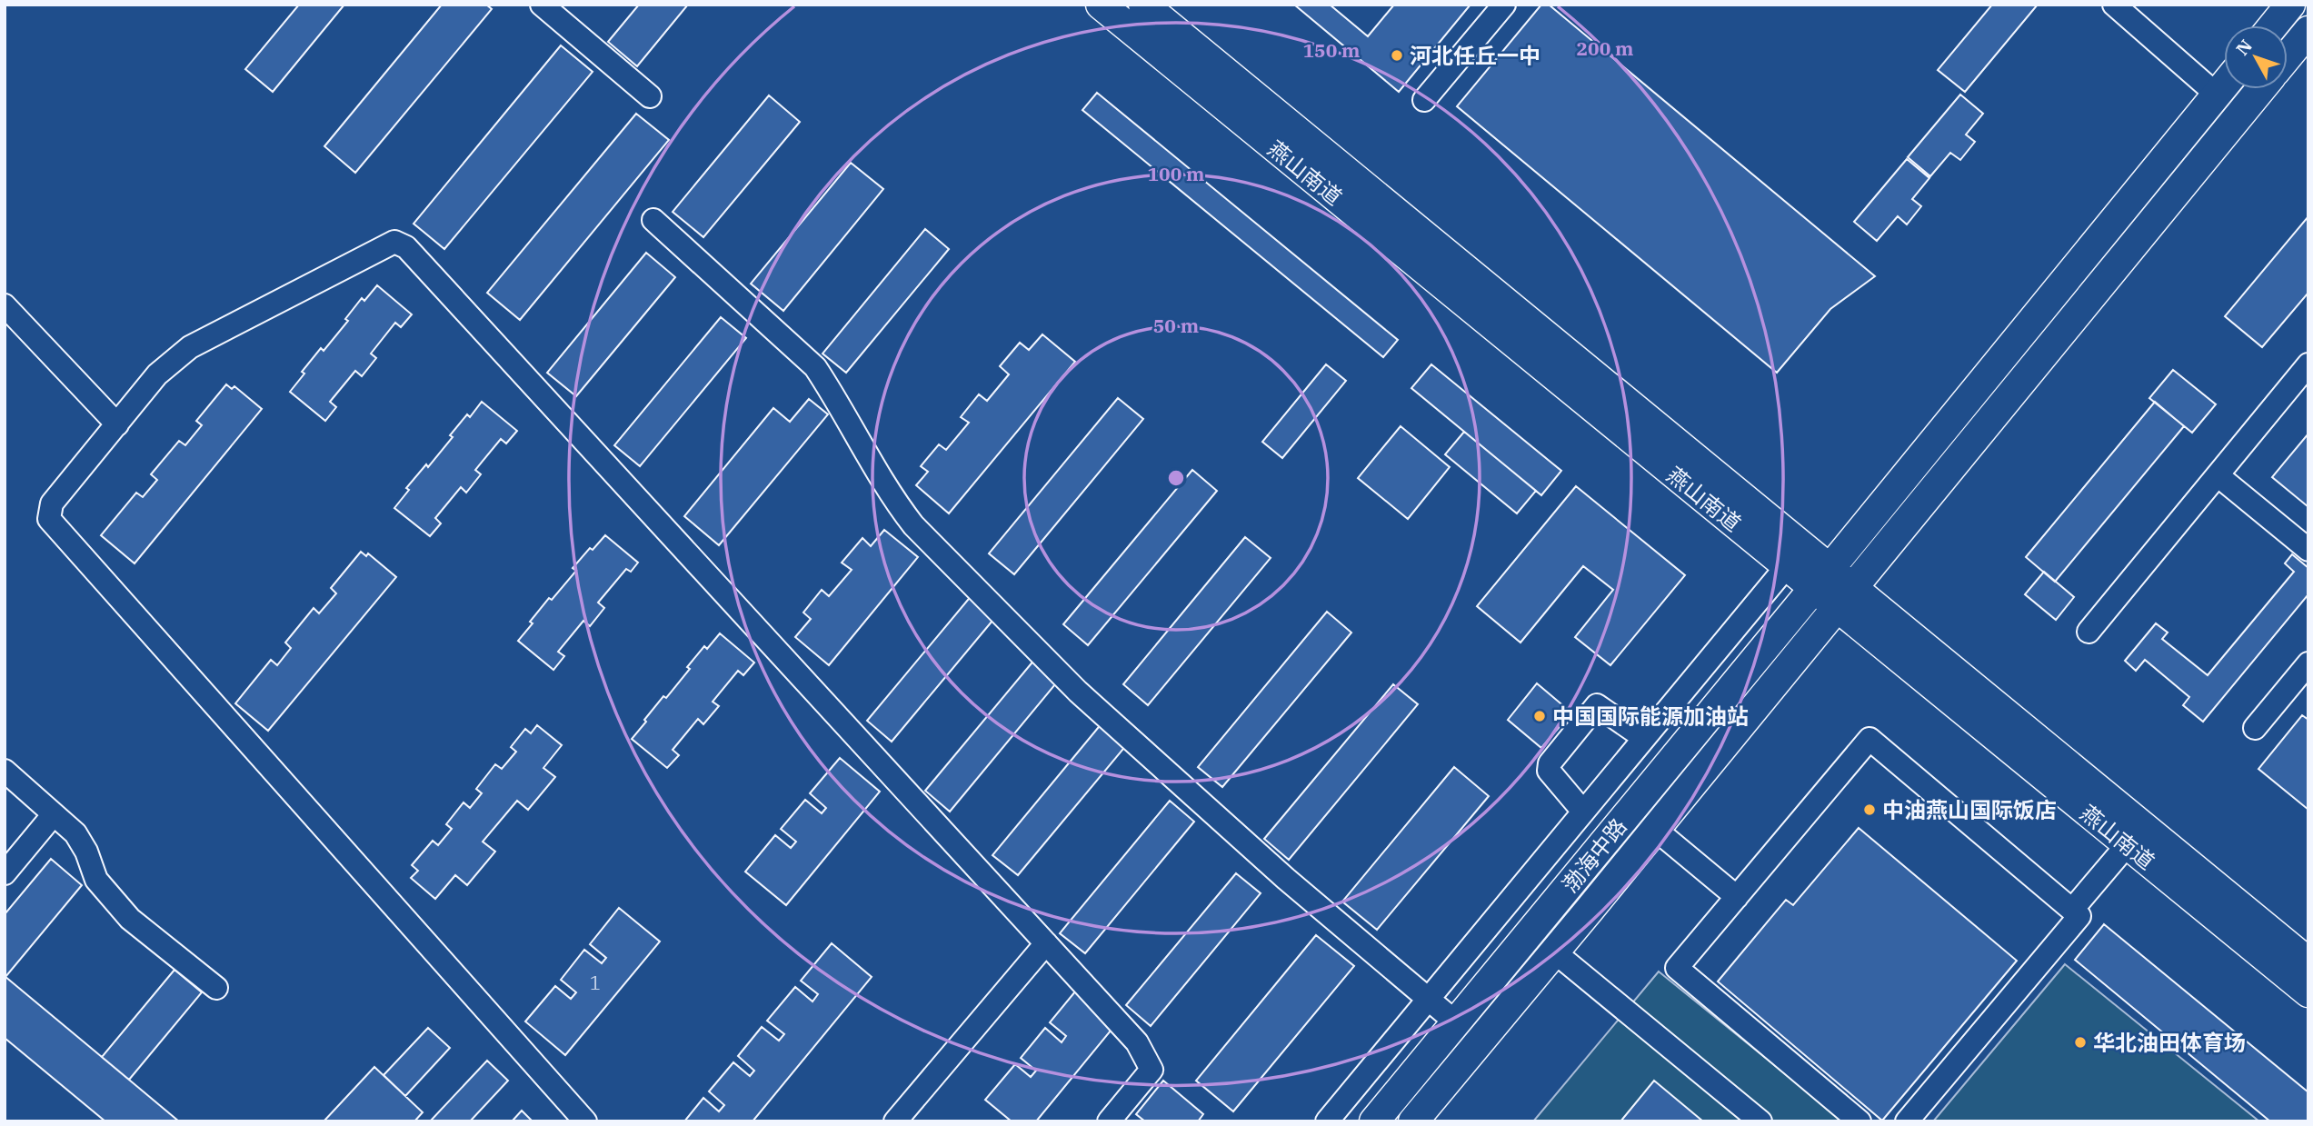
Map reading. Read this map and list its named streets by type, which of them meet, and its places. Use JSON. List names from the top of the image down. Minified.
{"streets":{"main road":["燕山南道","渤海中路"]},"crossings":[["燕山南道","渤海中路"]],"places":["河北任丘一中","中国国际能源加油站","中油燕山国际饭店","华北油田体育场"],"house_numbers":["1"],"north":"top left","rings":["200 m","150 m","100 m","50 m"]}
